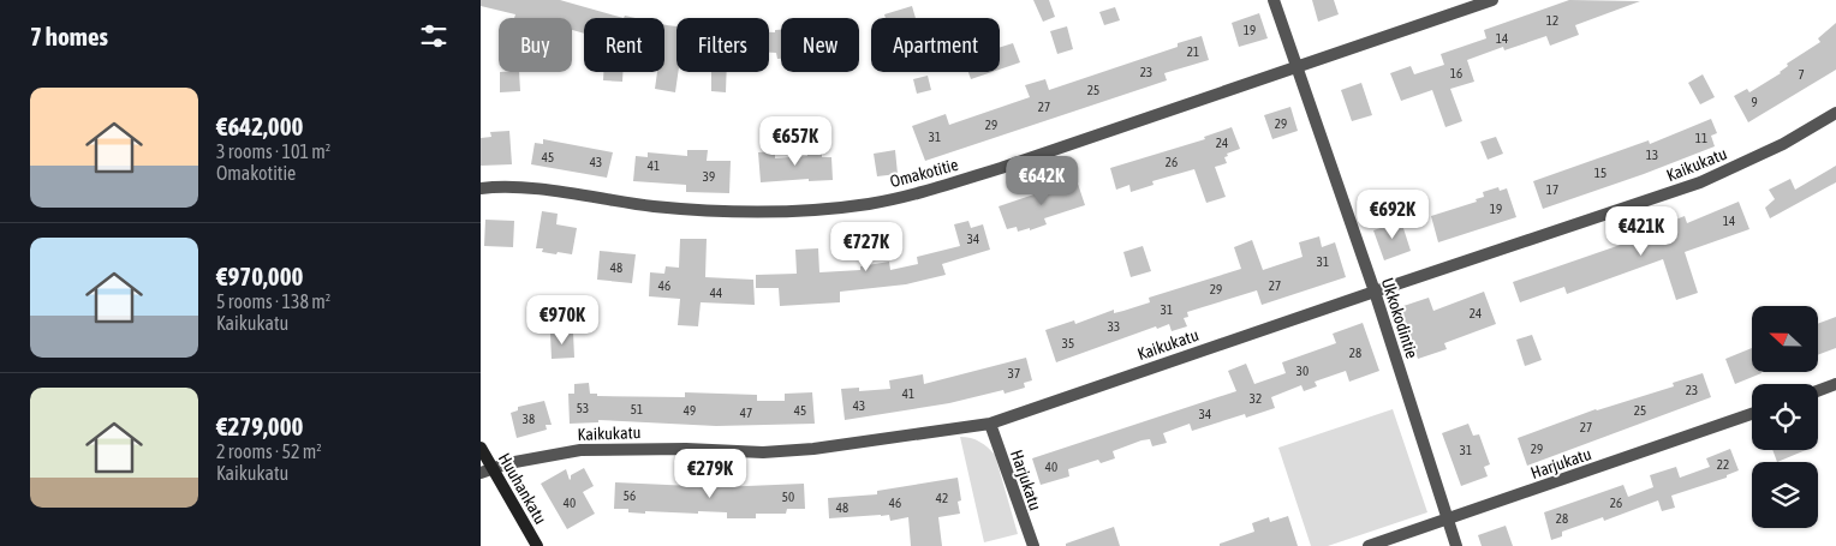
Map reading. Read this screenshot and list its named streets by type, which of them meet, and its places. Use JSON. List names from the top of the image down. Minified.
{"streets":{"street":["Kaikukatu","Omakotitie","Ukkokodintie","Harjukatu","Huuhankatu"]},"crossings":[["Kaikukatu","Ukkokodintie"],["Kaikukatu","Harjukatu"],["Kaikukatu","Huuhankatu"],["Omakotitie","Ukkokodintie"],["Ukkokodintie","Harjukatu"]],"house_numbers":["12","19","14","21","23","16","7","25","9","27","29","29","31","11","24","13","45","43","26","41","15","39","17","19","14","34","31","48","46","27","29","44","31","24","33","35","28","30","37","23","41","32","43","53","51","49","45","25","47","34","38","27","29","31","22","40","56","50","42","40","46","26","48","28"],"north":"left","page":{"heading":"7 homes","chip":["Buy","Rent","Filters","New","Apartment"],"list":[{"name":"€642,000","note":"3 rooms · 101 m² · Omakotitie"},{"name":"€970,000","note":"5 rooms · 138 m² · Kaikukatu"},{"name":"€279,000","note":"2 rooms · 52 m² · Kaikukatu"}],"price":["€657K","€642K","€692K","€421K","€727K","€970K","€279K"]}}
